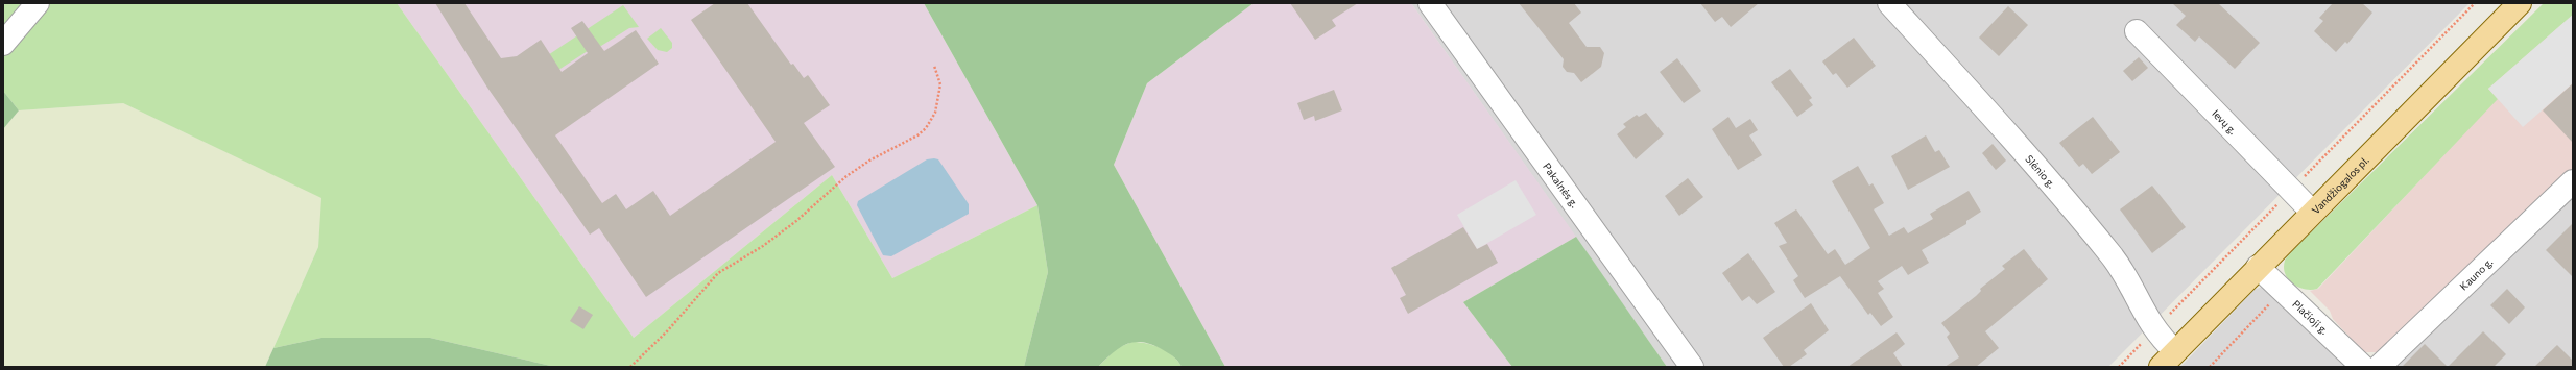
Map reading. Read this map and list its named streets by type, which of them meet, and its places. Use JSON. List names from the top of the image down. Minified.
{"streets":{"main road":["Vandžiogalos pl."],"street":["Ievų g.","Slėnio g.","Pakalnės g.","Kauno g.","Plačioji g."]},"crossings":[["Ievų g.","Vandžiogalos pl."],["Slėnio g.","Vandžiogalos pl."],["Vandžiogalos pl.","Plačioji g."],["Kauno g.","Plačioji g."]]}
